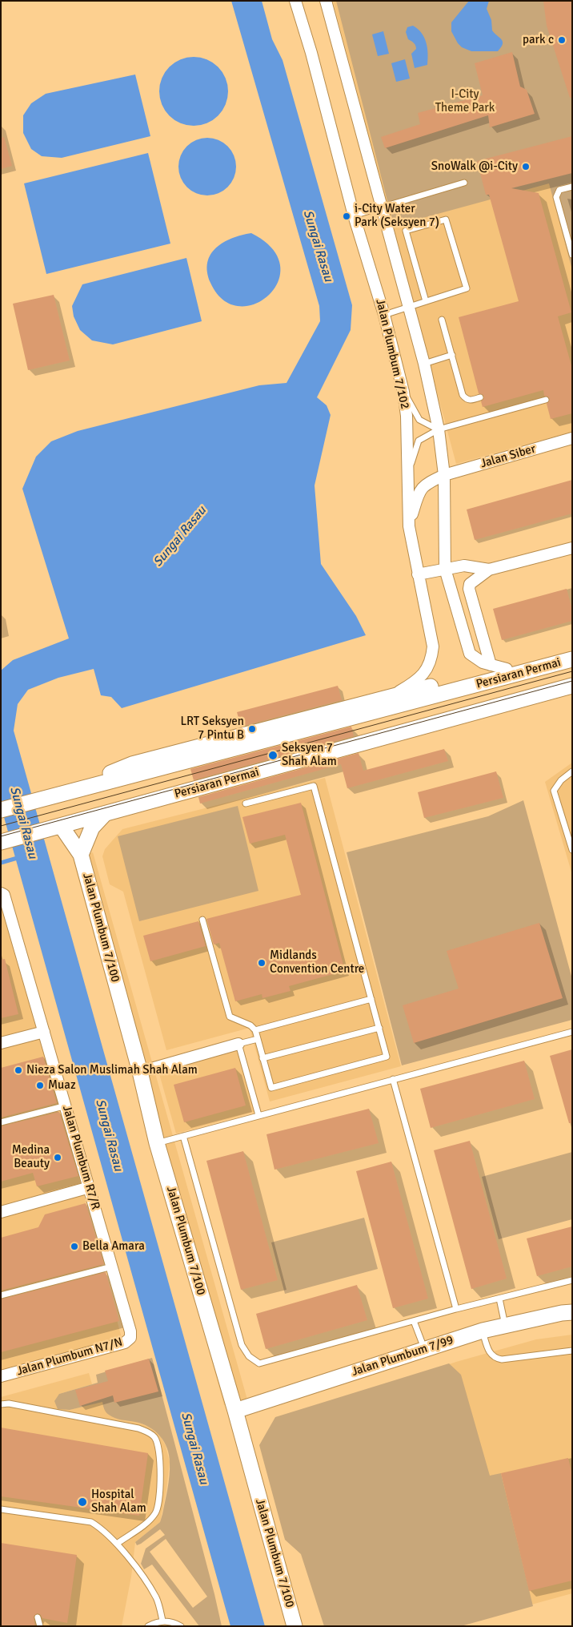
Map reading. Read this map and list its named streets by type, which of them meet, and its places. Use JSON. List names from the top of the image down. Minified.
{"streets":{"main road":["Persiaran Permai","Jalan Plumbum 7/100","Jalan Plumbum 7/99"],"street":["Jalan Plumbum 7/102","Jalan Siber","Jalan Plumbum R7/R","Jalan Plumbum N7/N"]},"crossings":[["Jalan Plumbum 7/102","Jalan Siber"],["Persiaran Permai","Jalan Plumbum 7/100"],["Jalan Plumbum 7/100","Jalan Plumbum 7/99"],["Jalan Plumbum R7/R","Jalan Plumbum N7/N"]],"water":["Sungai Rasau"],"parks":["I-City Theme Park"],"places":["park c","SnoWalk @i-City","i-City Water Park (Seksyen 7)","LRT Seksyen 7 Pintu B","Seksyen 7 Shah Alam","Midlands Convention Centre","Nieza Salon Muslimah Shah Alam","Muaz","Medina Beauty","Bella Amara","Hospital Shah Alam"]}
